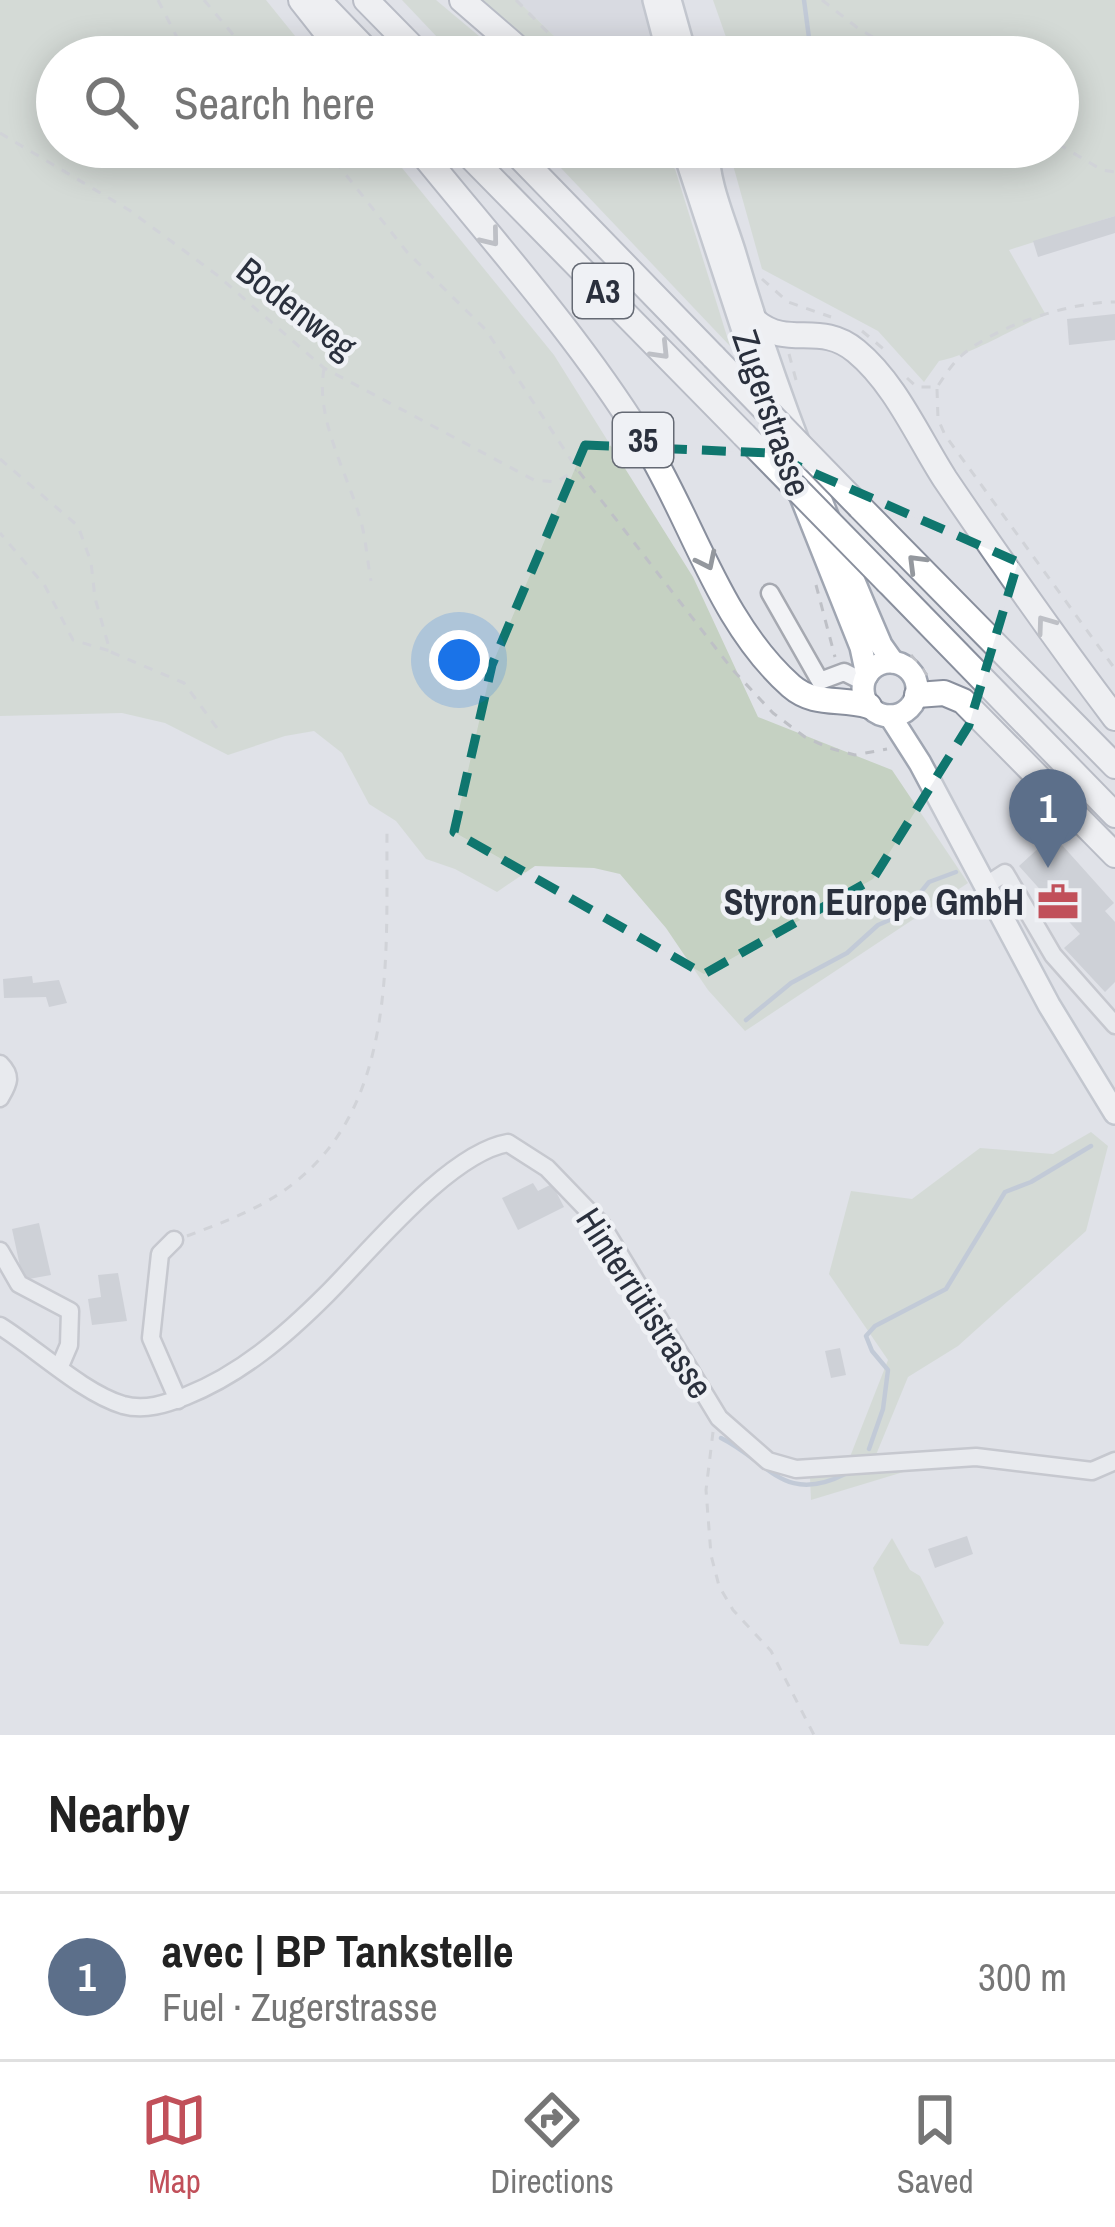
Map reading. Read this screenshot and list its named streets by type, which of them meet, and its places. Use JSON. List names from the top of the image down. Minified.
{"streets":{"highway":["A3","35"],"main road":["Zugerstrasse"],"lane":["Hinterrütistrasse"],"path":["Bodenweg"]},"crossings":[["Zugerstrasse","35"]],"places":{"office":["Styron Europe GmbH"]},"page":{"search":"Search here","pins":"1","heading":"Nearby","list":[{"mark":"1","name":"avec | BP Tankstelle","note":"Fuel · Zugerstrasse","value":"300 m"}],"nav":["Map","Directions","Saved"]}}
